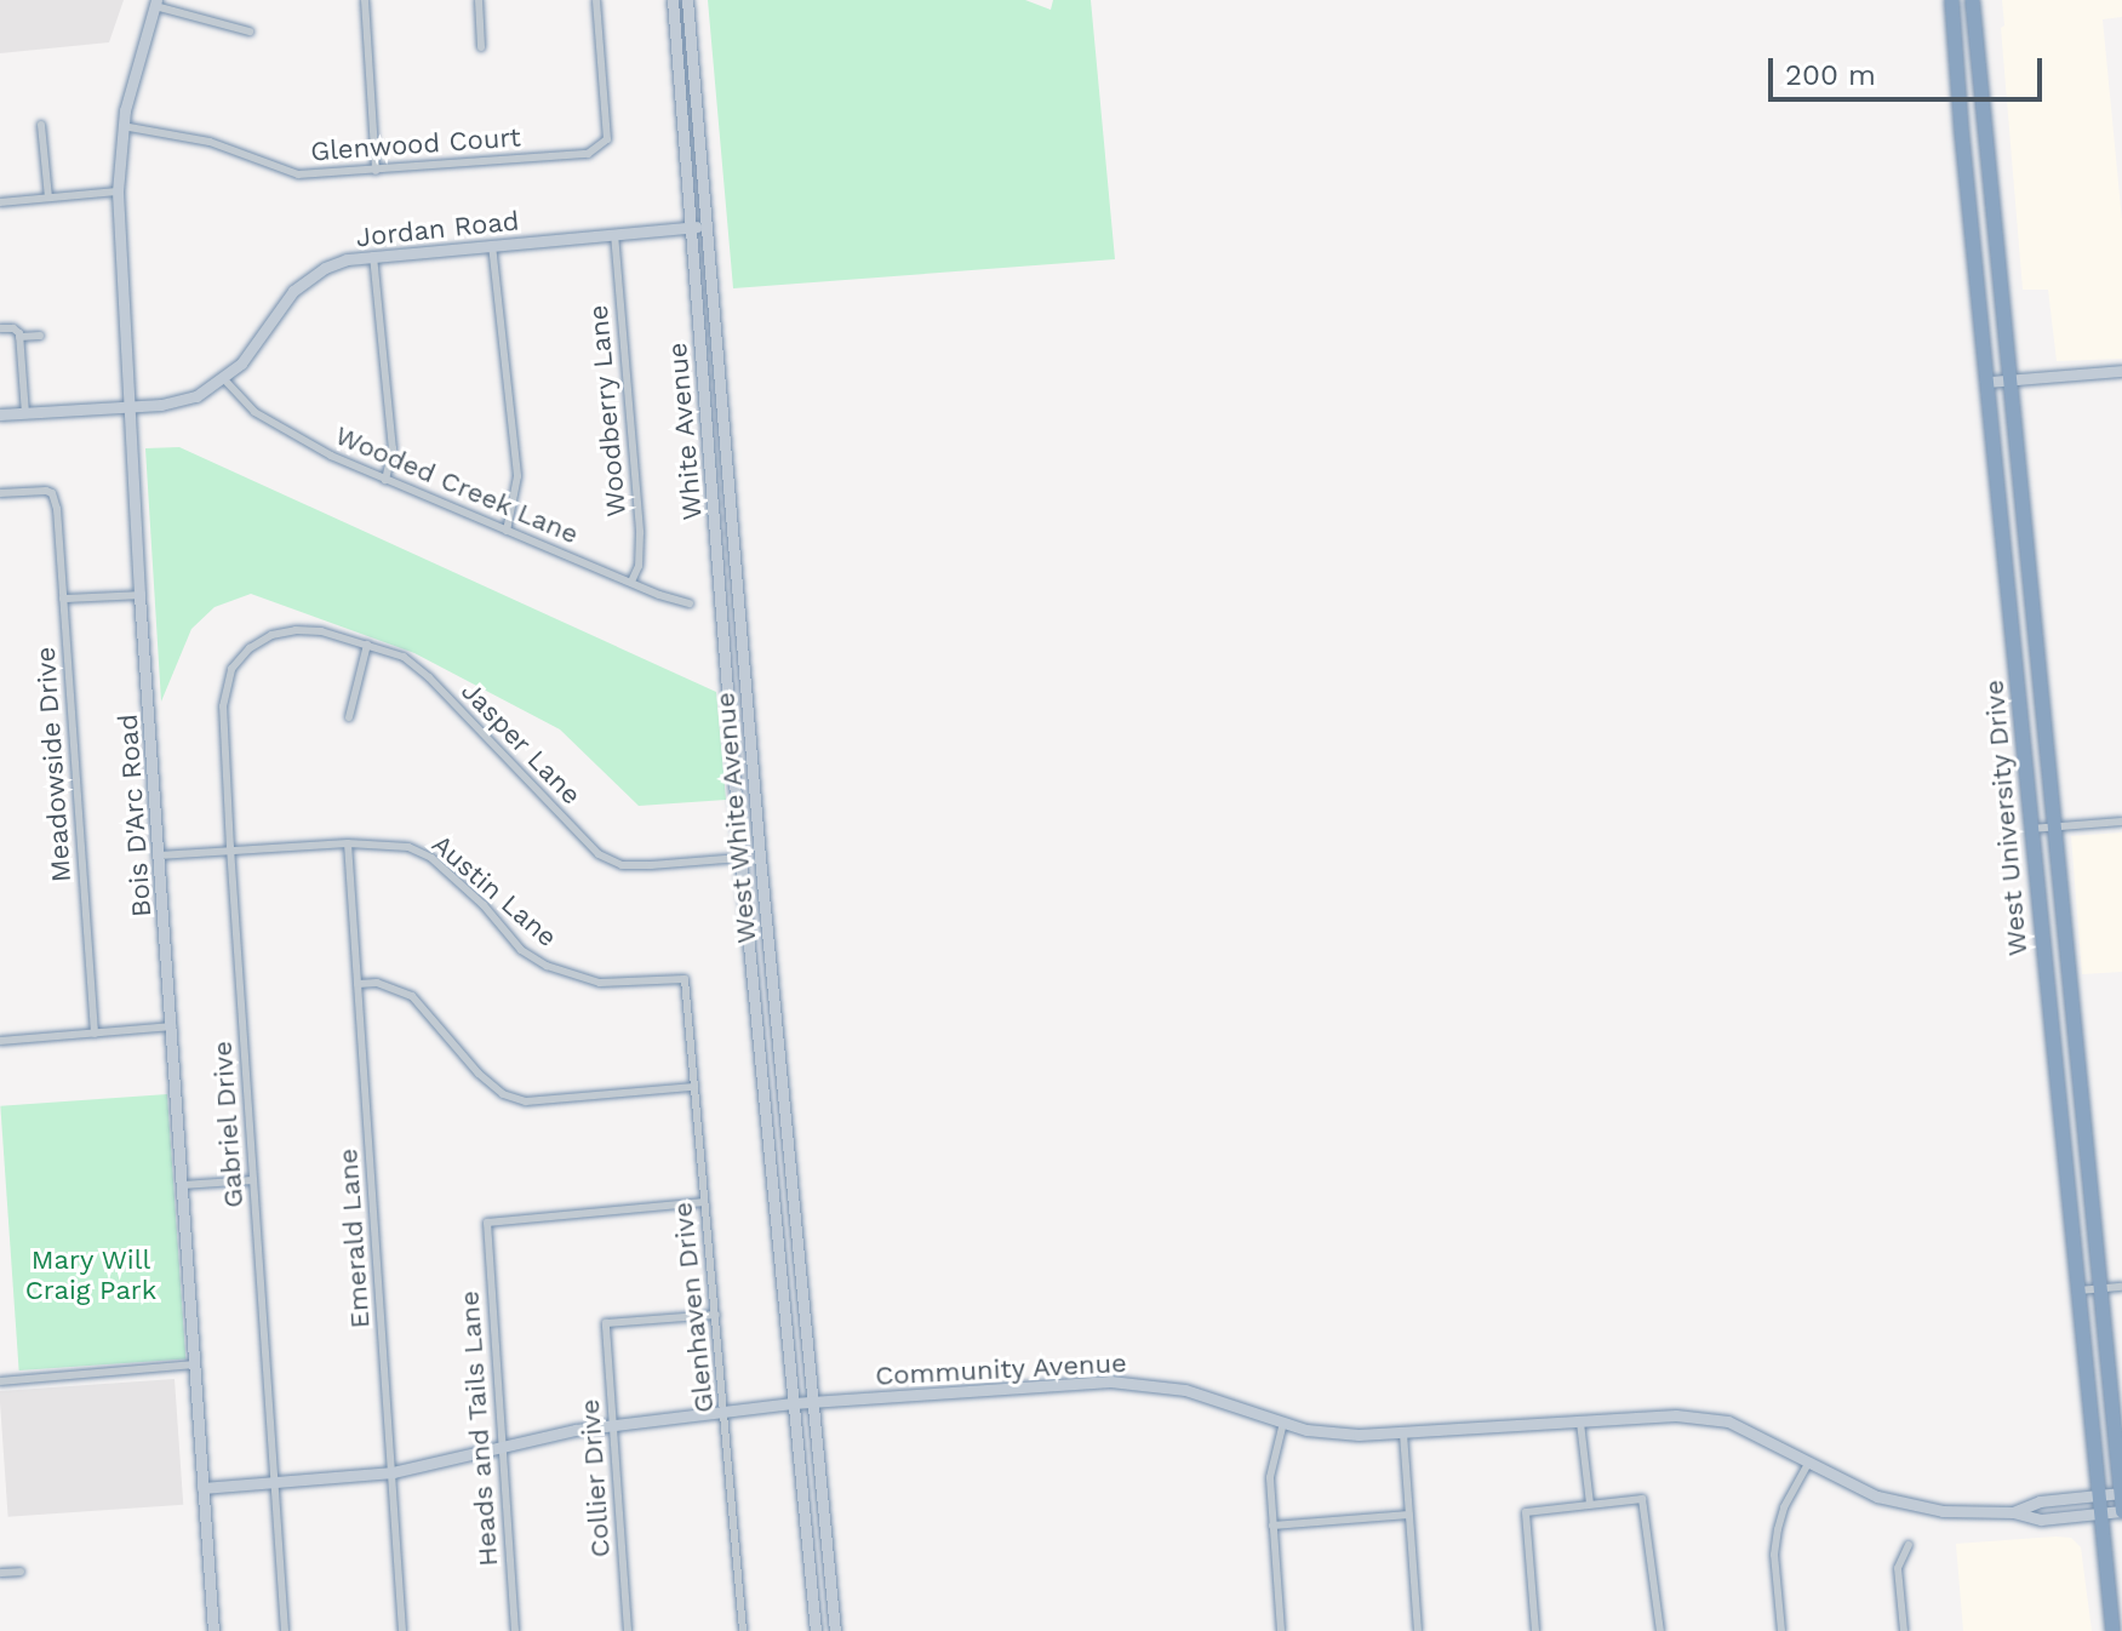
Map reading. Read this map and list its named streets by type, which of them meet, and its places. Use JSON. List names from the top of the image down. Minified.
{"streets":{"highway":["West University Drive"],"street":["Glenwood Court","Jordan Road","Woodberry Lane","White Avenue","Wooded Creek Lane","Jasper Lane","Meadowside Drive","Bois D'Arc Road","West White Avenue","Austin Lane","Gabriel Drive","Emerald Lane","Glenhaven Drive","Community Avenue","Heads and Tails Lane","Collier Drive"]},"crossings":[["Glenwood Court","Bois D'Arc Road"],["Jordan Road","Woodberry Lane"],["Jordan Road","White Avenue"],["Jordan Road","Wooded Creek Lane"],["Jordan Road","Bois D'Arc Road"],["Jordan Road","West White Avenue"],["Woodberry Lane","Wooded Creek Lane"],["White Avenue","Jasper Lane"],["White Avenue","West White Avenue"],["Jasper Lane","West White Avenue"],["Jasper Lane","Gabriel Drive"],["Bois D'Arc Road","Austin Lane"],["Bois D'Arc Road","Community Avenue"],["West White Avenue","Community Avenue"],["West University Drive","Community Avenue"],["Austin Lane","Gabriel Drive"],["Austin Lane","Emerald Lane"],["Austin Lane","Glenhaven Drive"],["Gabriel Drive","Community Avenue"],["Emerald Lane","Community Avenue"],["Glenhaven Drive","Community Avenue"],["Glenhaven Drive","Heads and Tails Lane"],["Glenhaven Drive","Collier Drive"],["Community Avenue","Heads and Tails Lane"],["Community Avenue","Collier Drive"]],"parks":["Mary Will Craig Park"],"scale_bar":"200 m"}
